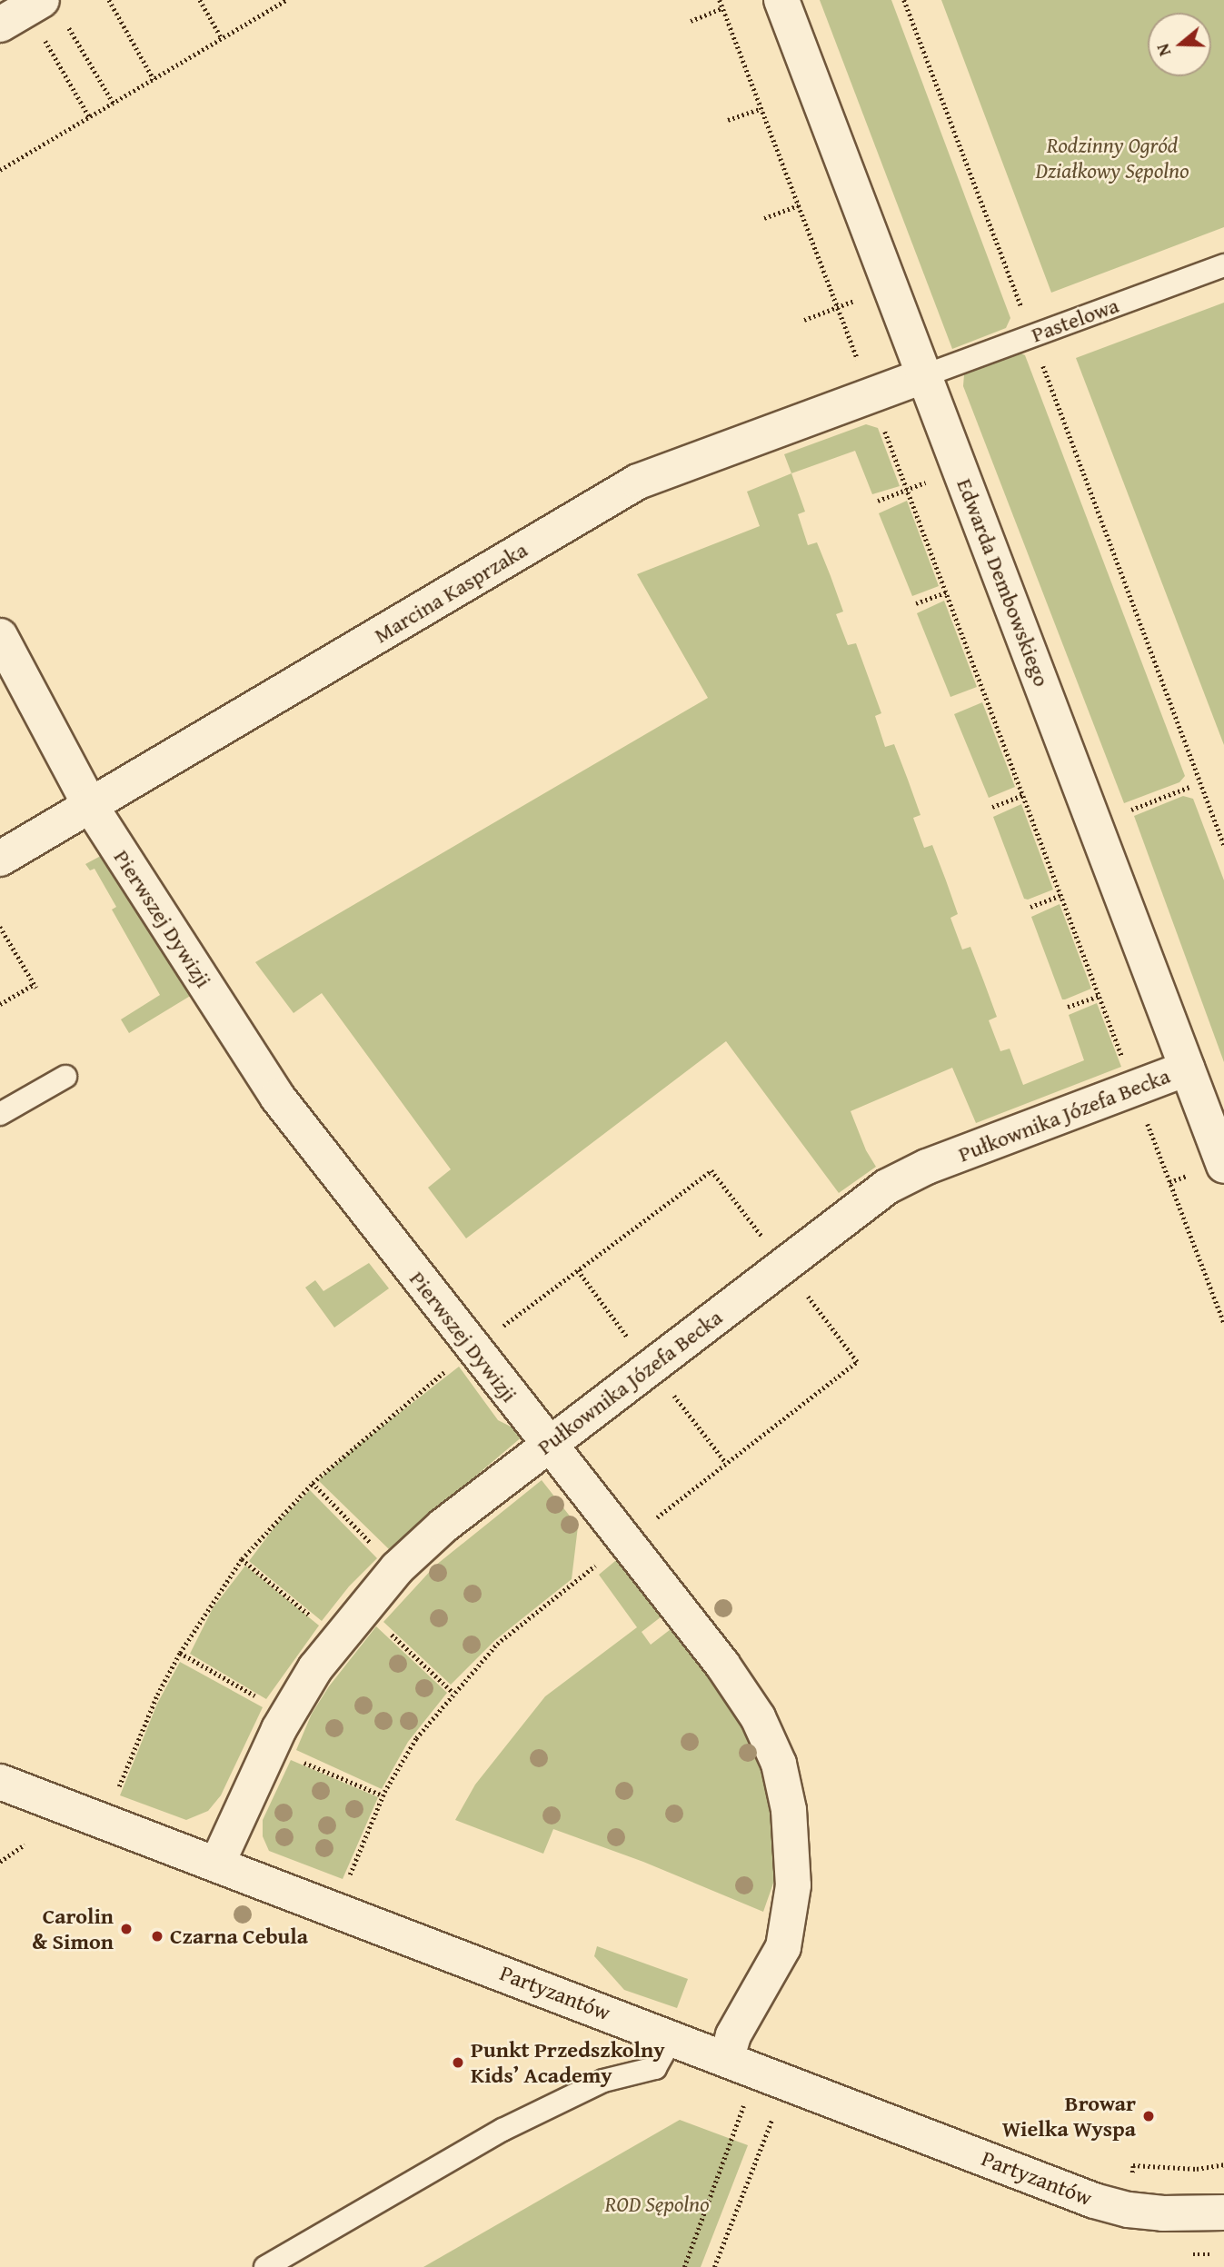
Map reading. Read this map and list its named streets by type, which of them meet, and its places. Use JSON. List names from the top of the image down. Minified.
{"streets":{"street":["Edwarda Dembowskiego","Marcina Kasprzaka","Pierwszej Dywizji","Pułkownika Józefa Becka","Partyzantów"],"lane":["Pastelowa"]},"crossings":[["Pastelowa","Edwarda Dembowskiego"],["Pastelowa","Marcina Kasprzaka"],["Edwarda Dembowskiego","Marcina Kasprzaka"],["Edwarda Dembowskiego","Pułkownika Józefa Becka"],["Marcina Kasprzaka","Pierwszej Dywizji"],["Pierwszej Dywizji","Pułkownika Józefa Becka"],["Pierwszej Dywizji","Partyzantów"],["Pułkownika Józefa Becka","Partyzantów"]],"parks":["Rodzinny Ogród Działkowy Sępolno","ROD Sępolno"],"places":["Carolin & Simon","Czarna Cebula","Punkt Przedszkolny Kids’ Academy","Browar Wielka Wyspa"],"north":"left"}
